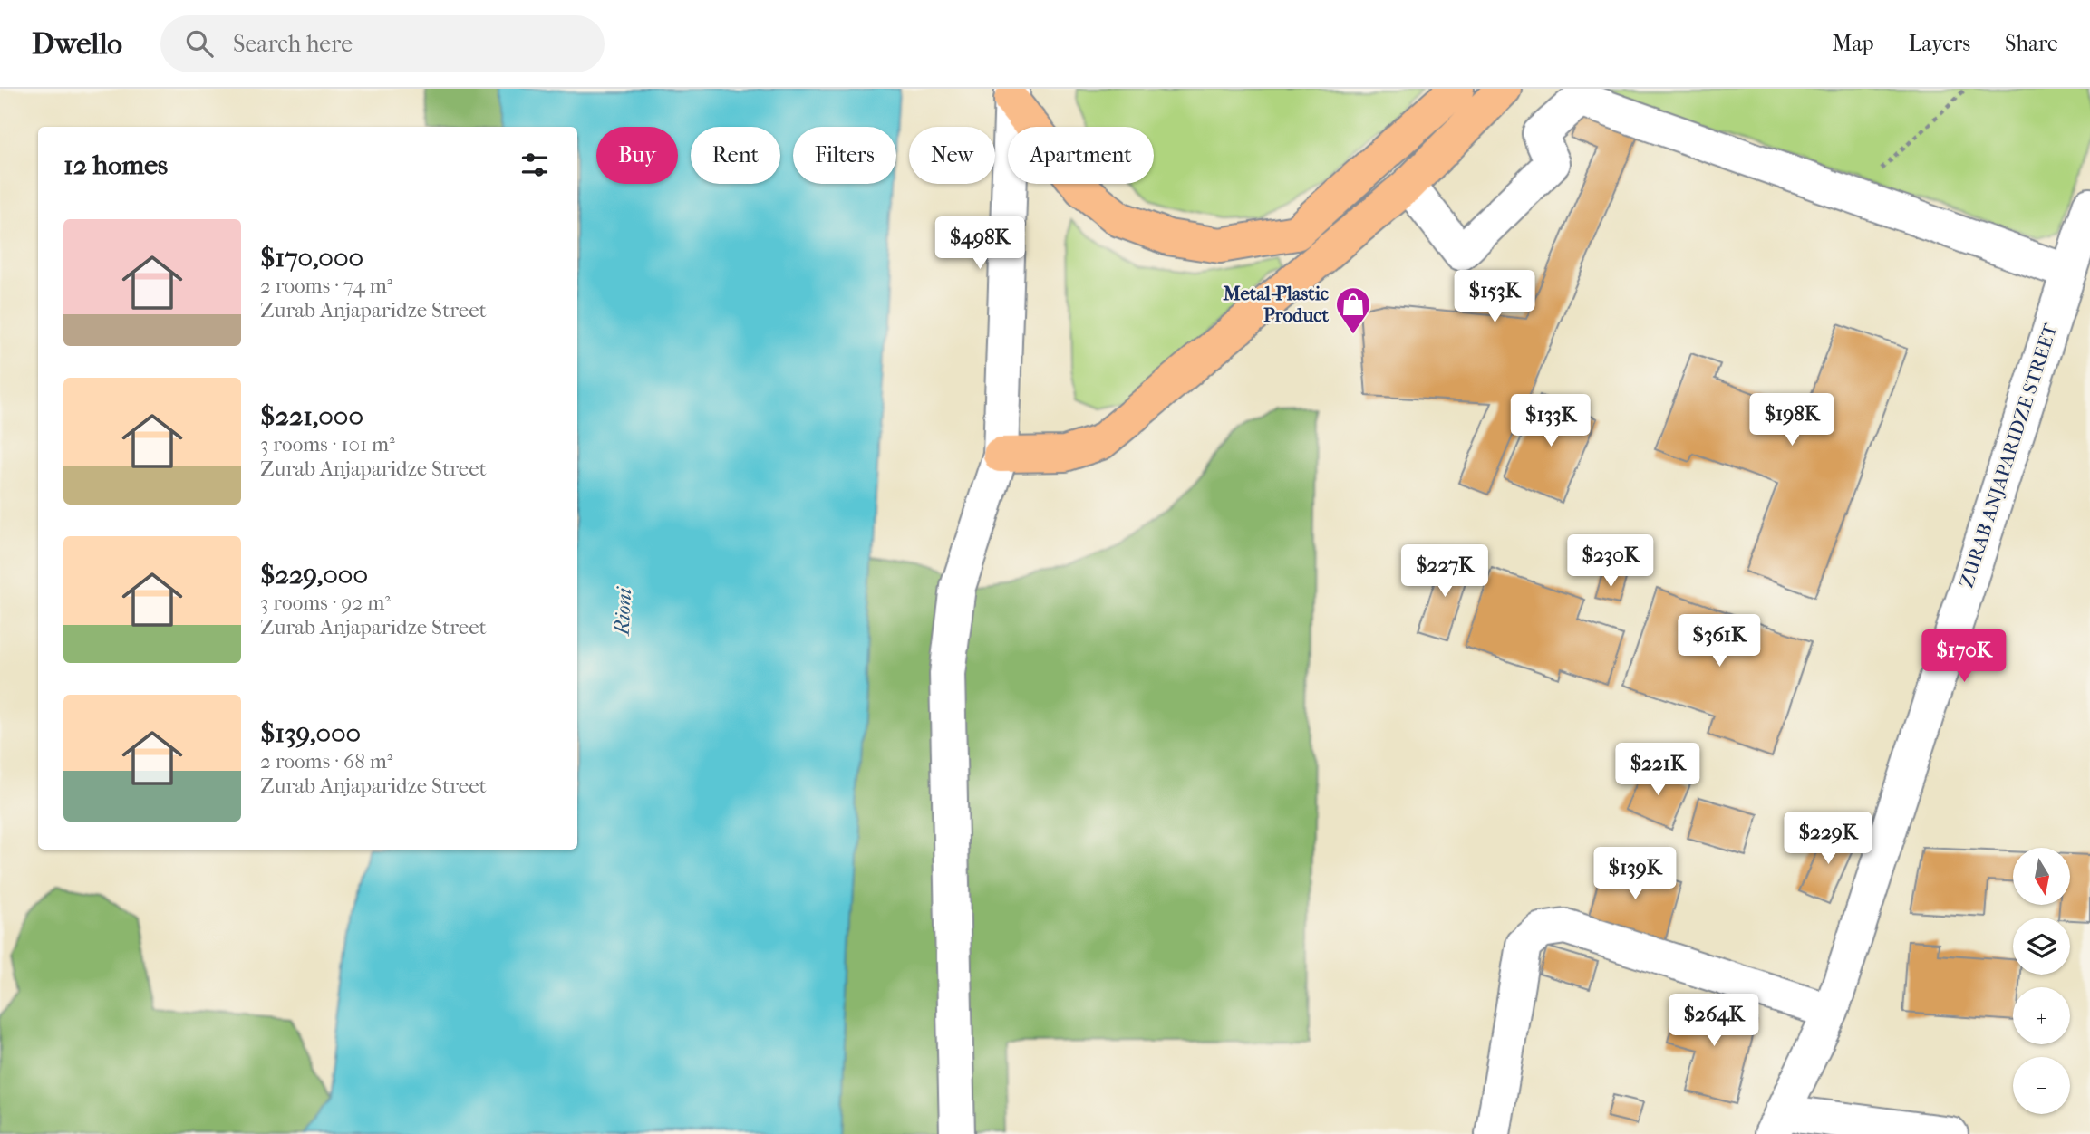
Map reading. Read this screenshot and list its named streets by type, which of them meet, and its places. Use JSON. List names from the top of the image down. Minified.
{"streets":{"street":["ZURAB ANJAPARIDZE STREET"]},"water":["Rioni"],"places":{"shop":["Metal-Plastic Product"]},"north":"bottom","page":{"header":"Dwello","search":"Search here","nav":["Map","Layers","Share"],"chip":["Buy","Rent","Filters","New","Apartment"],"heading":"12 homes","list":[{"name":"$170,000","note":"2 rooms · 74 m² · Zurab Anjaparidze Street"},{"name":"$221,000","note":"3 rooms · 101 m² · Zurab Anjaparidze Street"},{"name":"$229,000","note":"3 rooms · 92 m² · Zurab Anjaparidze Street"},{"name":"$139,000","note":"2 rooms · 68 m² · Zurab Anjaparidze Street"}],"price":["$498K","$153K","$198K","$133K","$230K","$227K","$361K","$170K","$221K","$229K","$139K","$264K"],"map_buttons":["+","−"]}}
